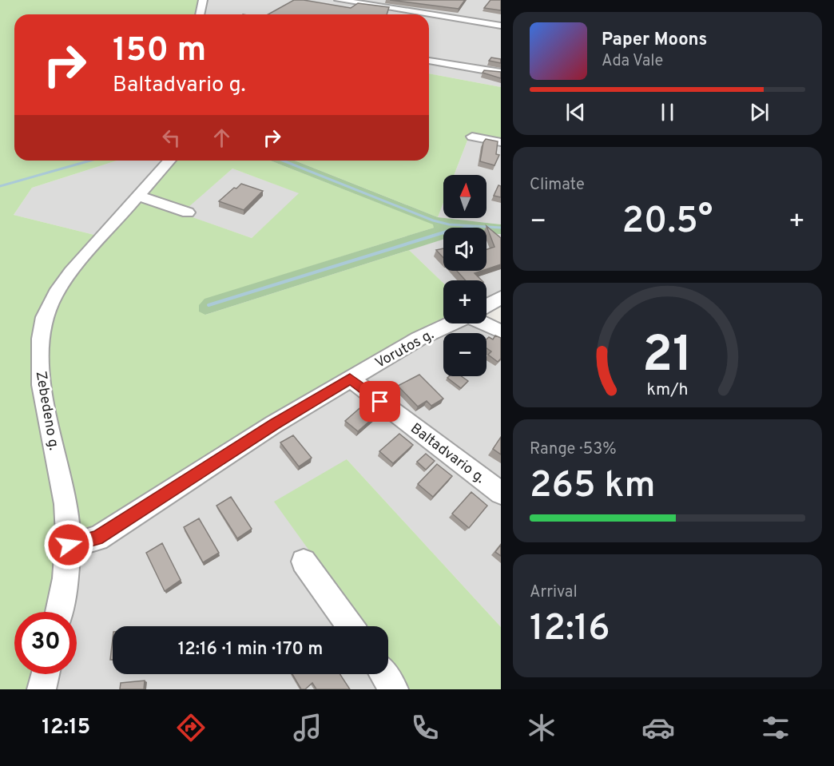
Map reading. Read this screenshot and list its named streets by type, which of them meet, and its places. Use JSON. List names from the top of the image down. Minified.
{"streets":{"street":["Vorutos g.","Zebedeno g.","Baltadvario g."]},"crossings":[["Vorutos g.","Zebedeno g."],["Vorutos g.","Baltadvario g."]],"north":"top","page":{"turn":["150 m","Baltadvario g."],"song":["Paper Moons","Ada Vale"],"tile":["Climate",["Range · 53%","265 km"],["Arrival","12:16"]],"map_buttons":["+","−"],"heat":["−","20.5°","+"],"limit":"30","trip":"12:16 · 1 min · 170 m","tabs":"12:15","gauge":["21","km/h"]}}
